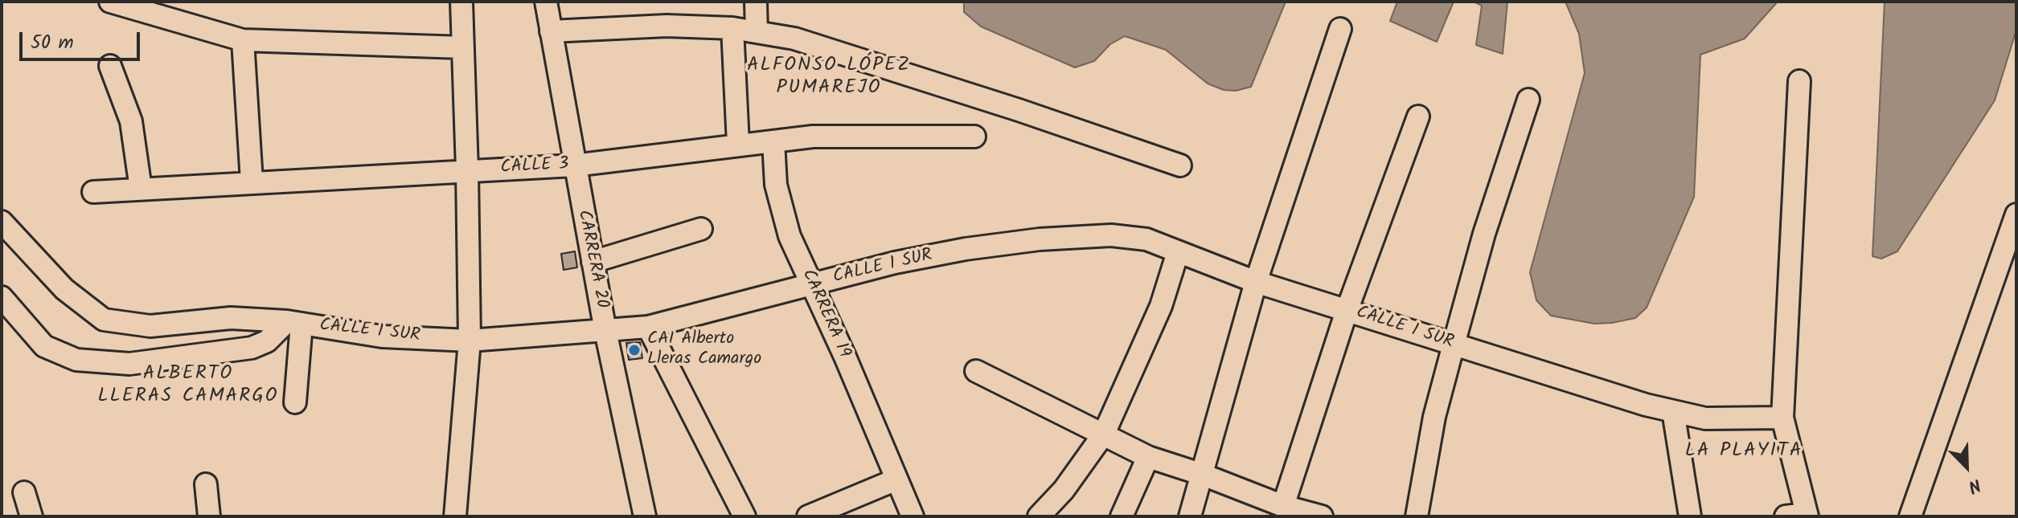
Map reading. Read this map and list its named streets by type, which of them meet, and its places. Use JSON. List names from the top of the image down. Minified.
{"streets":{"street":["CALLE 3","CARRERA 20","CALLE 1 SUR","CARRERA 19"]},"crossings":[["CALLE 3","CARRERA 20"],["CALLE 3","CARRERA 19"],["CARRERA 20","CALLE 1 SUR"],["CALLE 1 SUR","CARRERA 19"]],"districts":["ALFONSO LÓPEZ PUMAREJO","ALBERTO LLERAS CAMARGO","LA PLAYITA"],"places":["CAI Alberto Lleras Camargo"],"scale_bar":"50 m","north":"bottom right"}
